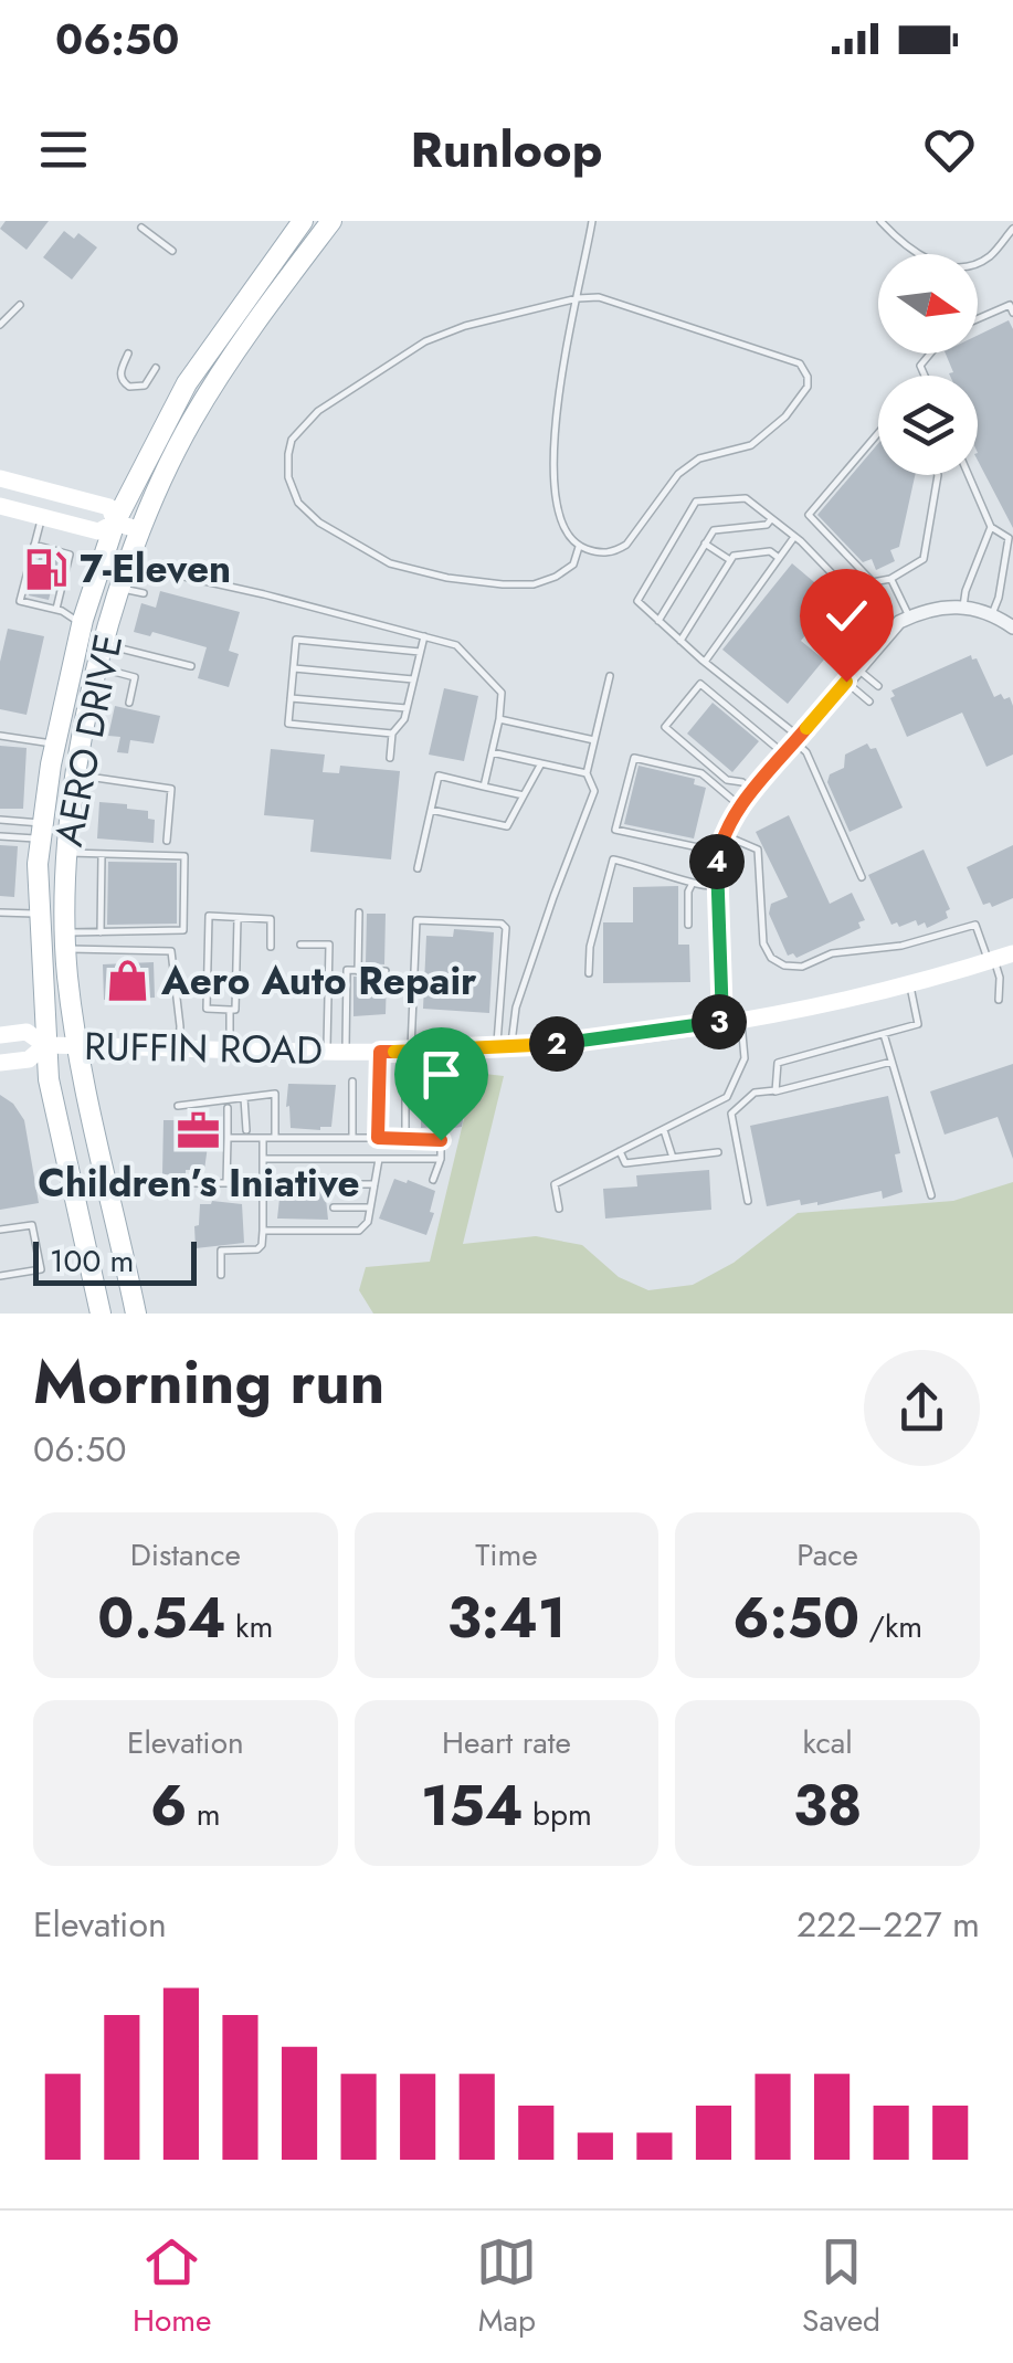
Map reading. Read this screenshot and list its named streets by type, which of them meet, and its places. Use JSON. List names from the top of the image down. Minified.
{"streets":{"main road":["AERO DRIVE","RUFFIN ROAD"]},"crossings":[["AERO DRIVE","RUFFIN ROAD"]],"places":{"fuel station":["7-Eleven"],"shop":["Aero Auto Repair"],"office":["Children’s Iniative"]},"scale_bar":"100 m","north":"right","page":{"status":"06:50","header":"Runloop","pins":["4","3","2"],"scale":"100 m","heading":["Morning run","06:50"],"stats":[["Distance","0.54 km"],["Time","3:41"],["Pace","6:50 /km"],["Elevation","6 m"],["Heart rate","154 bpm"],["kcal","38"]],"chart":["Elevation","222–227 m"],"tabs":["Home","Map","Saved"]}}
